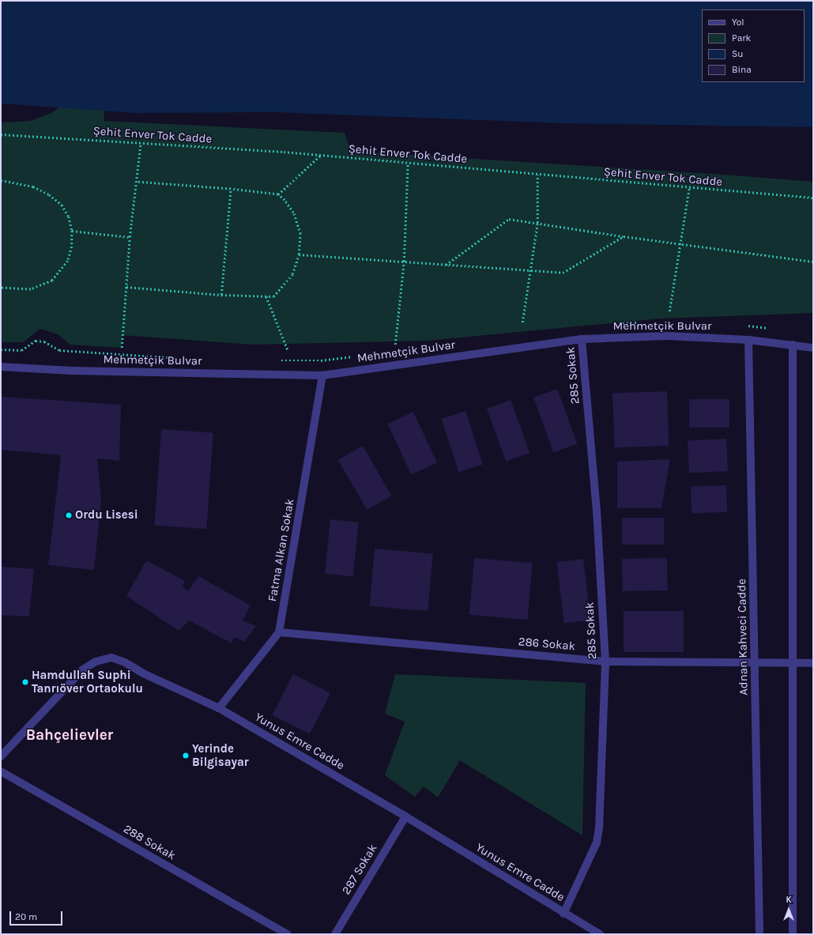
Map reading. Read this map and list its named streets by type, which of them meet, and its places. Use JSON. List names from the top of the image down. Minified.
{"streets":{"street":["Mehmetçik Bulvar","285 Sokak","Fatma Alkan Sokak","Adnan Kahveci Cadde","286 Sokak","Yunus Emre Cadde","288 Sokak","287 Sokak"],"path":["Şehit Enver Tok Cadde"]},"crossings":[["Mehmetçik Bulvar","285 Sokak"],["Mehmetçik Bulvar","Fatma Alkan Sokak"],["Mehmetçik Bulvar","Adnan Kahveci Cadde"],["285 Sokak","286 Sokak"],["285 Sokak","Yunus Emre Cadde"],["Fatma Alkan Sokak","286 Sokak"],["Fatma Alkan Sokak","Yunus Emre Cadde"],["Adnan Kahveci Cadde","286 Sokak"],["Yunus Emre Cadde","287 Sokak"]],"districts":["Bahçelievler"],"places":["Ordu Lisesi","Hamdullah Suphi Tanrıöver Ortaokulu","Yerinde Bilgisayar"],"legend":["Yol","Park","Su","Bina"],"scale_bar":"20 m","north":"top"}
